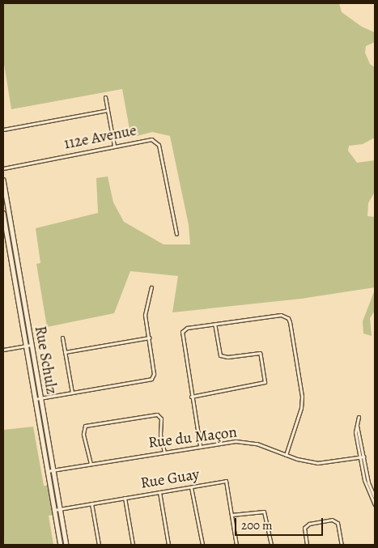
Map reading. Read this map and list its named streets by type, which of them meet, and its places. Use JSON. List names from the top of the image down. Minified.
{"streets":{"street":["112e Avenue","Rue Schulz","Rue du Maçon","Rue Guay"]},"crossings":[["Rue Schulz","Rue du Maçon"],["Rue Schulz","Rue Guay"]],"scale_bar":"200 m"}
